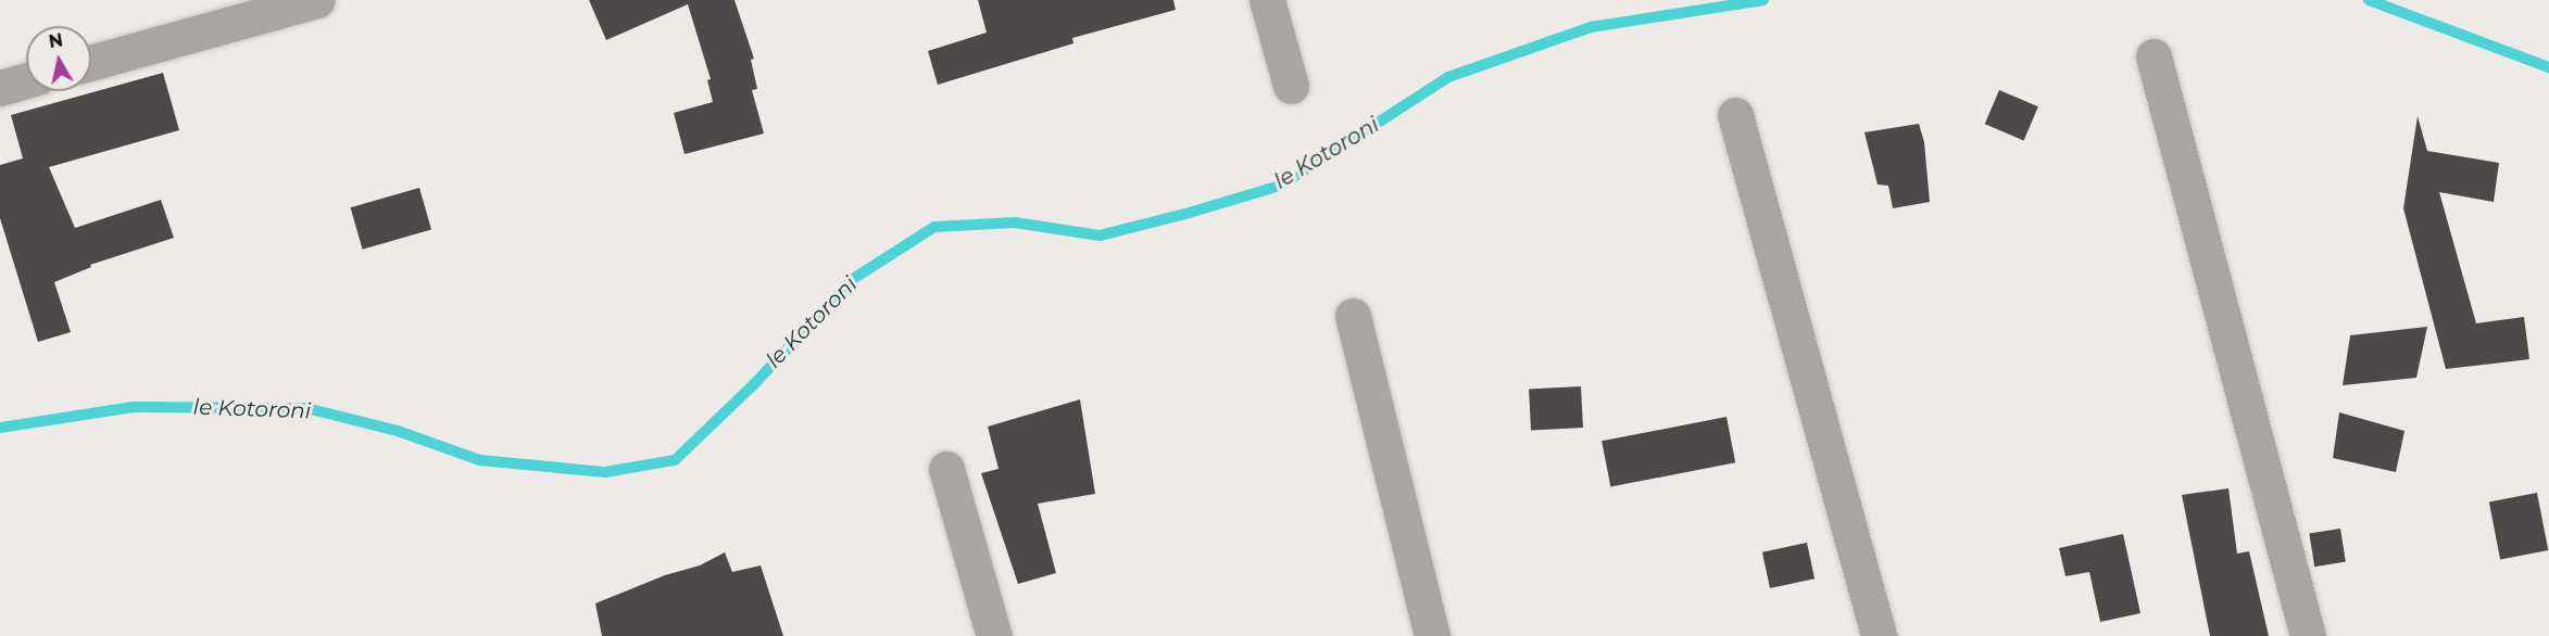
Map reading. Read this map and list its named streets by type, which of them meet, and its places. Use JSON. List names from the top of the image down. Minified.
{"water":["le Kotoroni"],"north":"top"}
